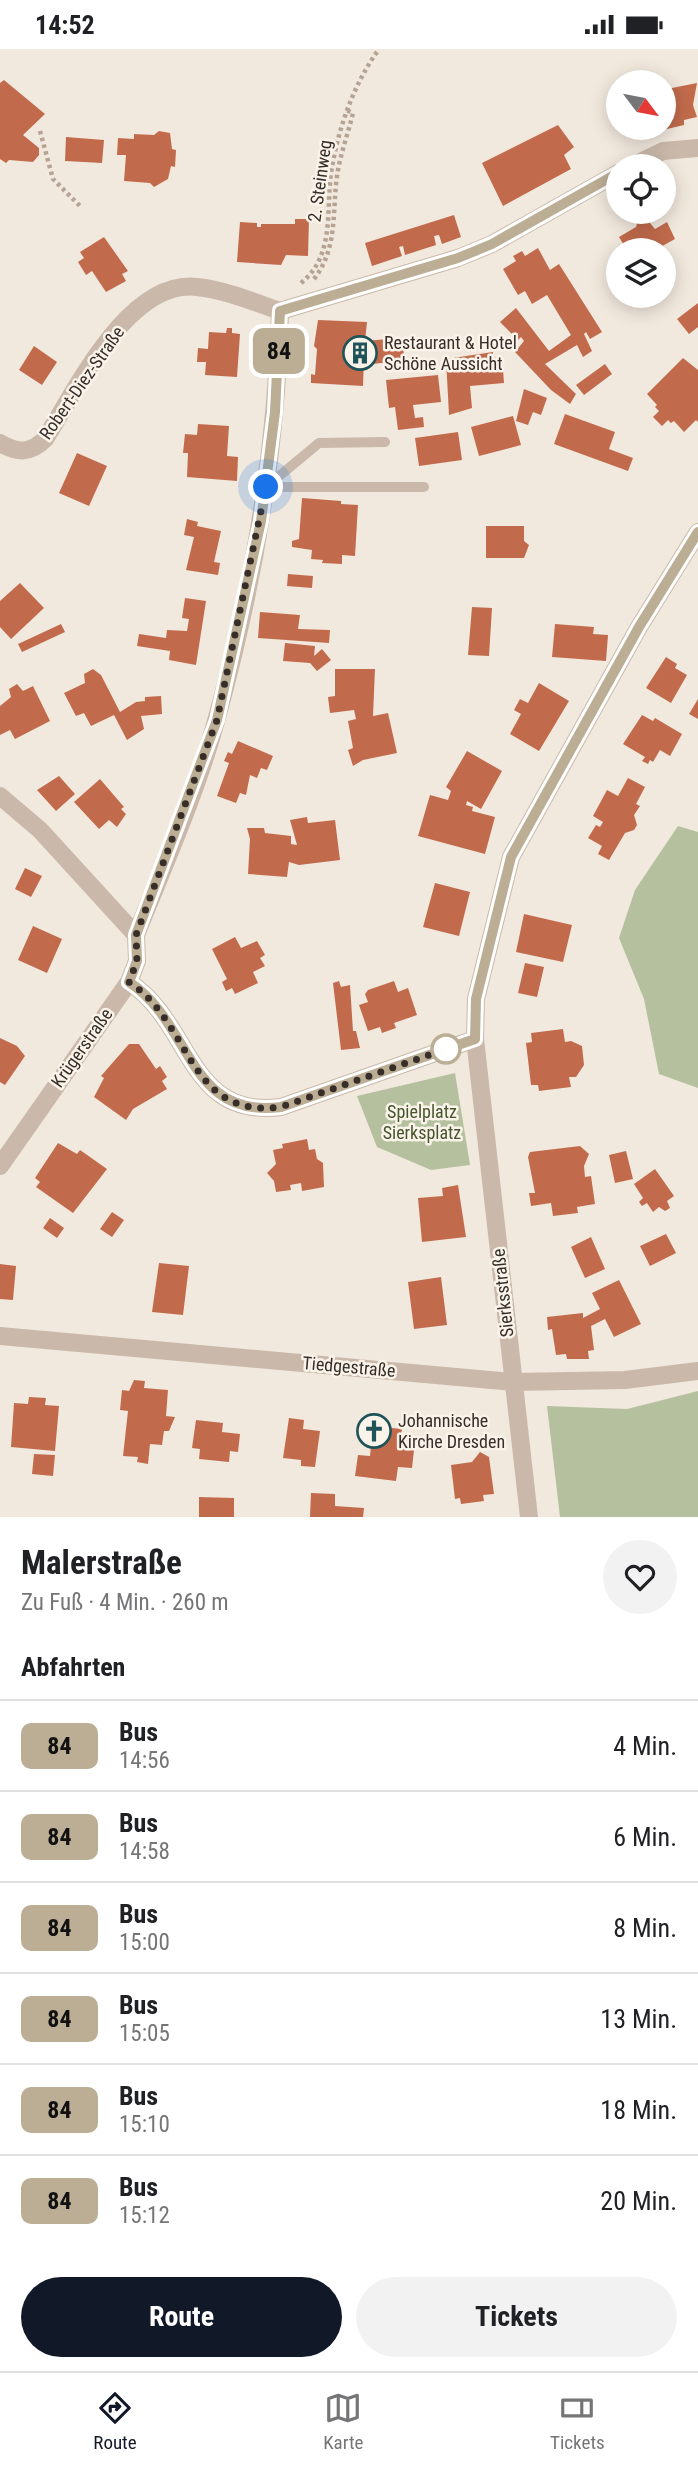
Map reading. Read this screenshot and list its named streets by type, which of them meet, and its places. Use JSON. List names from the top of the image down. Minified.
{"streets":{"street":["Robert-Diez-Straße","Krügerstraße","Sierksstraße","Tiedgestraße"],"path":["2. Steinweg"]},"crossings":[["2. Steinweg","Robert-Diez-Straße"],["2. Steinweg","Krügerstraße"],["Robert-Diez-Straße","Krügerstraße"],["Sierksstraße","Tiedgestraße"]],"parks":["Spielplatz Sierksplatz"],"places":{"building":["Restaurant & Hotel Schöne Aussicht"],"church":["Johannische Kirche Dresden"]},"lines":["bus line 84"],"north":"bottom right","page":{"status":"14:52","on_map":"84","heading":[["Malerstraße","Zu Fuß · 4 Min. · 260 m"],"Abfahrten"],"list":[{"mark":"84","name":"Bus","note":"14:56","value":"4 Min."},{"mark":"84","name":"Bus","note":"14:58","value":"6 Min."},{"mark":"84","name":"Bus","note":"15:00","value":"8 Min."},{"mark":"84","name":"Bus","note":"15:05","value":"13 Min."},{"mark":"84","name":"Bus","note":"15:10","value":"18 Min."},{"mark":"84","name":"Bus","note":"15:12","value":"20 Min."}],"buttons":["Route","Tickets"],"tabs":["Route","Karte","Tickets"]}}
